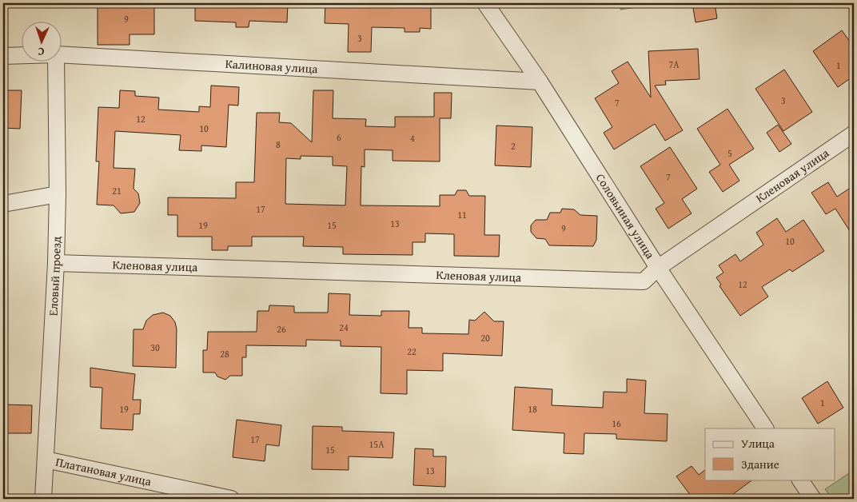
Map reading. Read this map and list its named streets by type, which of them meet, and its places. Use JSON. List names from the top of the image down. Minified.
{"streets":{"street":["Калиновая улица","Кленовая улица","Соловьиная улица","Еловый проезд","Платановая улица"]},"crossings":[["Калиновая улица","Соловьиная улица"],["Кленовая улица","Соловьиная улица"],["Кленовая улица","Еловый проезд"],["Еловый проезд","Платановая улица"]],"house_numbers":["9","3","7А","1","3","7","12","10","6","4","8","2","5","7","21","17","11","13","19","15","9","10","12","24","26","20","30","22","28","1","19","18","16","17","15А","15","13"],"legend":["Улица","Здание"],"north":"bottom"}
